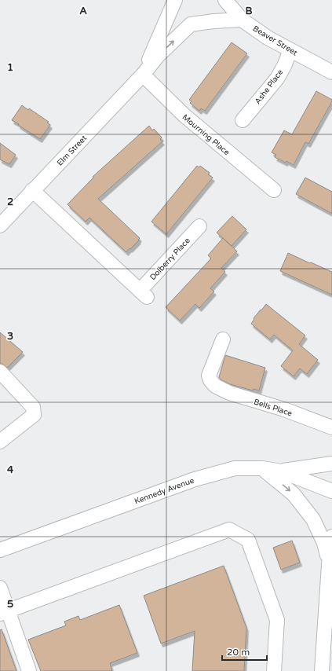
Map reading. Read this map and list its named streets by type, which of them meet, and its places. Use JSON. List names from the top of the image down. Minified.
{"streets":{"street":["Beaver Street","Ashe Place","Mourning Place","Elm Street","Dolberry Place","Bells Place","Kennedy Avenue"]},"crossings":[["Beaver Street","Ashe Place"],["Beaver Street","Elm Street"],["Mourning Place","Elm Street"],["Elm Street","Dolberry Place"]],"scale_bar":"20 m","grid":{"columns":["A","B"],"rows":["1","2","3","4","5"]}}
